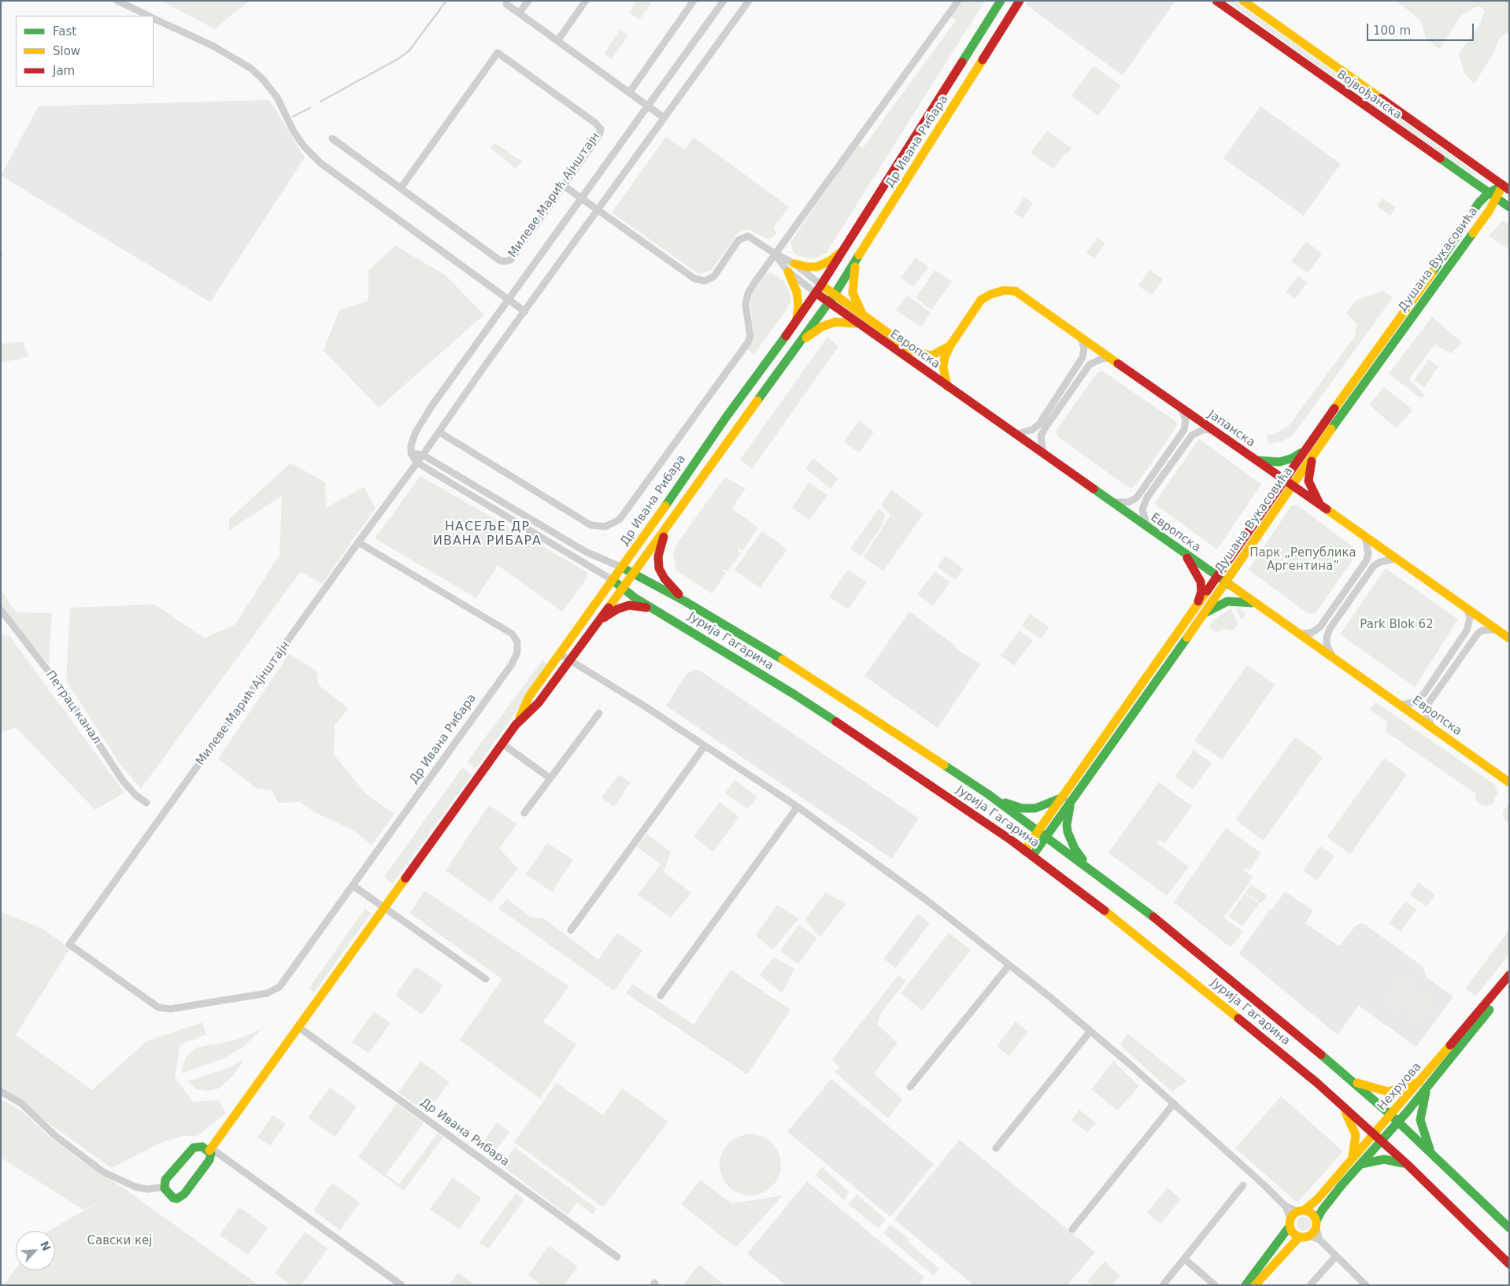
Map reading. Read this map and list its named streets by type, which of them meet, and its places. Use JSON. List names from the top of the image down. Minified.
{"streets":{"street":["Војвођанска","Др Ивана Рибара","Милеве Марић Ајнштајн","Душана Вукасовића","Европска","Јапанска","Јурија Гагарина","Петрац канал","Нехруова"]},"crossings":[["Војвођанска","Душана Вукасовића"],["Др Ивана Рибара","Милеве Марић Ајнштајн"],["Др Ивана Рибара","Европска"],["Др Ивана Рибара","Јурија Гагарина"],["Милеве Марић Ајнштајн","Јурија Гагарина"],["Душана Вукасовића","Европска"],["Душана Вукасовића","Јапанска"],["Душана Вукасовића","Јурија Гагарина"],["Европска","Јапанска"],["Јурија Гагарина","Нехруова"]],"districts":["НАСЕЉЕ ДР ИВАНА РИБАРА"],"parks":["Парк „Република Аргентина”","Park Blok 62","Савски кеј"],"legend":["Fast","Slow","Jam"],"scale_bar":"100 m","north":"top right"}
